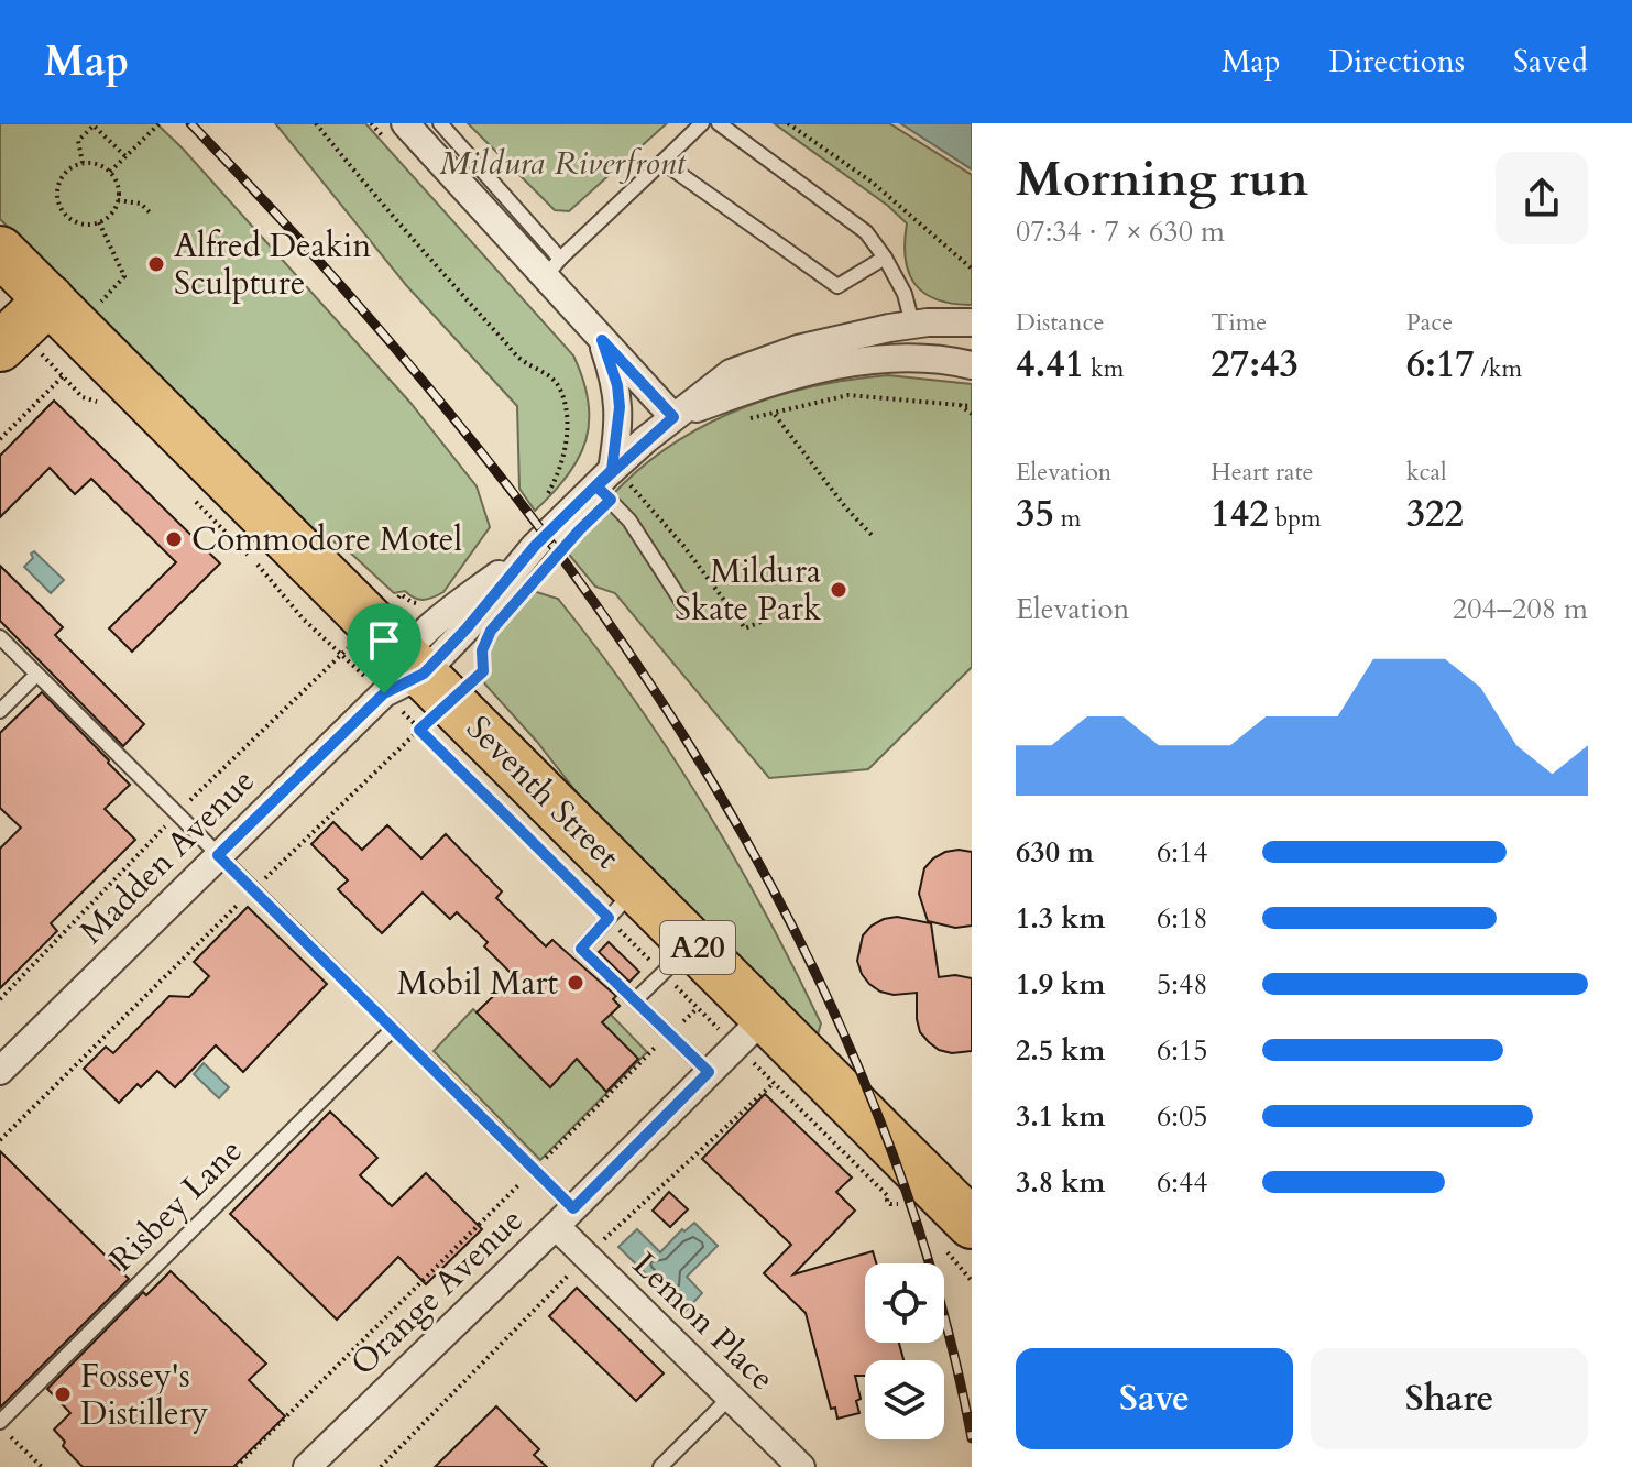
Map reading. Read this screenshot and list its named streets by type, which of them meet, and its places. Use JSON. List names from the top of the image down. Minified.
{"streets":{"highway":["Seventh Street","A20"],"street":["Madden Avenue","Orange Avenue","Lemon Place"],"lane":["Risbey Lane"]},"crossings":[["Seventh Street","Madden Avenue"],["Seventh Street","Orange Avenue"],["Orange Avenue","Lemon Place"]],"parks":["Mildura Riverfront"],"places":["Alfred Deakin Sculpture","Commodore Motel","Mildura Skate Park","Mobil Mart","Fossey's Distillery"],"page":{"header":"Map","nav":["Map","Directions","Saved"],"heading":["Morning run","07:34 · 7 × 630 m"],"stats":[["Distance","4.41 km"],["Time","27:43"],["Pace","6:17 /km"],["Elevation","35 m"],["Heart rate","142 bpm"],["kcal","322"]],"chart":["Elevation","204–208 m"],"list":[{"name":"630 m","note":"6:14"},{"name":"1.3 km","note":"6:18"},{"name":"1.9 km","note":"5:48"},{"name":"2.5 km","note":"6:15"},{"name":"3.1 km","note":"6:05"},{"name":"3.8 km","note":"6:44"}],"buttons":["Save","Share"]}}
